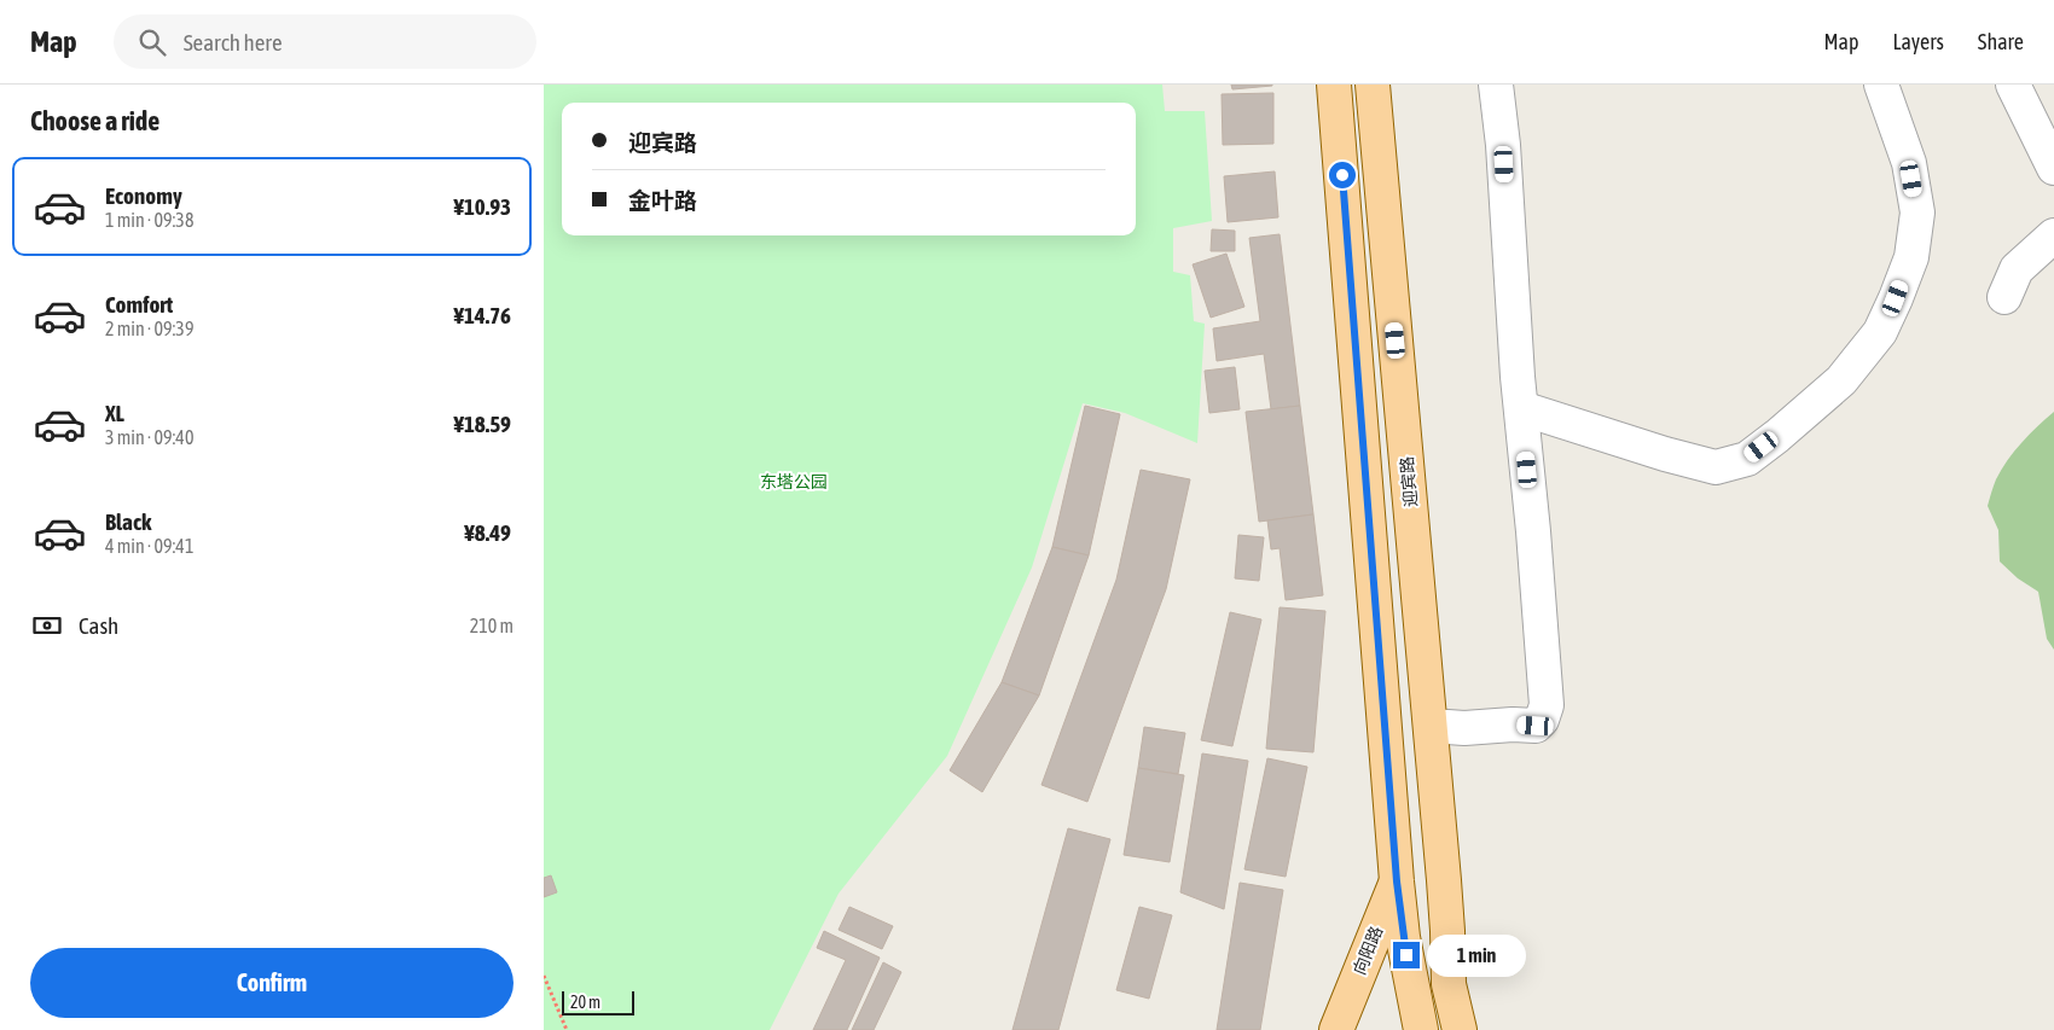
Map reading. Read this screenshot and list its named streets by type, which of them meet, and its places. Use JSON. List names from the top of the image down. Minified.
{"streets":{"main road":["迎宾路","向阳路"]},"parks":["东塔公园"],"scale_bar":"20 m","page":{"header":"Map","search":"Search here","nav":["Map","Layers","Share"],"heading":"Choose a ride","banner":["迎宾路","金叶路"],"list":[{"name":"Economy","note":"1 min · 09:38","value":"¥10.93"},{"name":"Comfort","note":"2 min · 09:39","value":"¥14.76"},{"name":"XL","note":"3 min · 09:40","value":"¥18.59"},{"name":"Black","note":"4 min · 09:41","value":"¥8.49"}],"pay":["Cash","210 m"],"bubble":"1 min","buttons":"Confirm","scale":"20 m"}}
